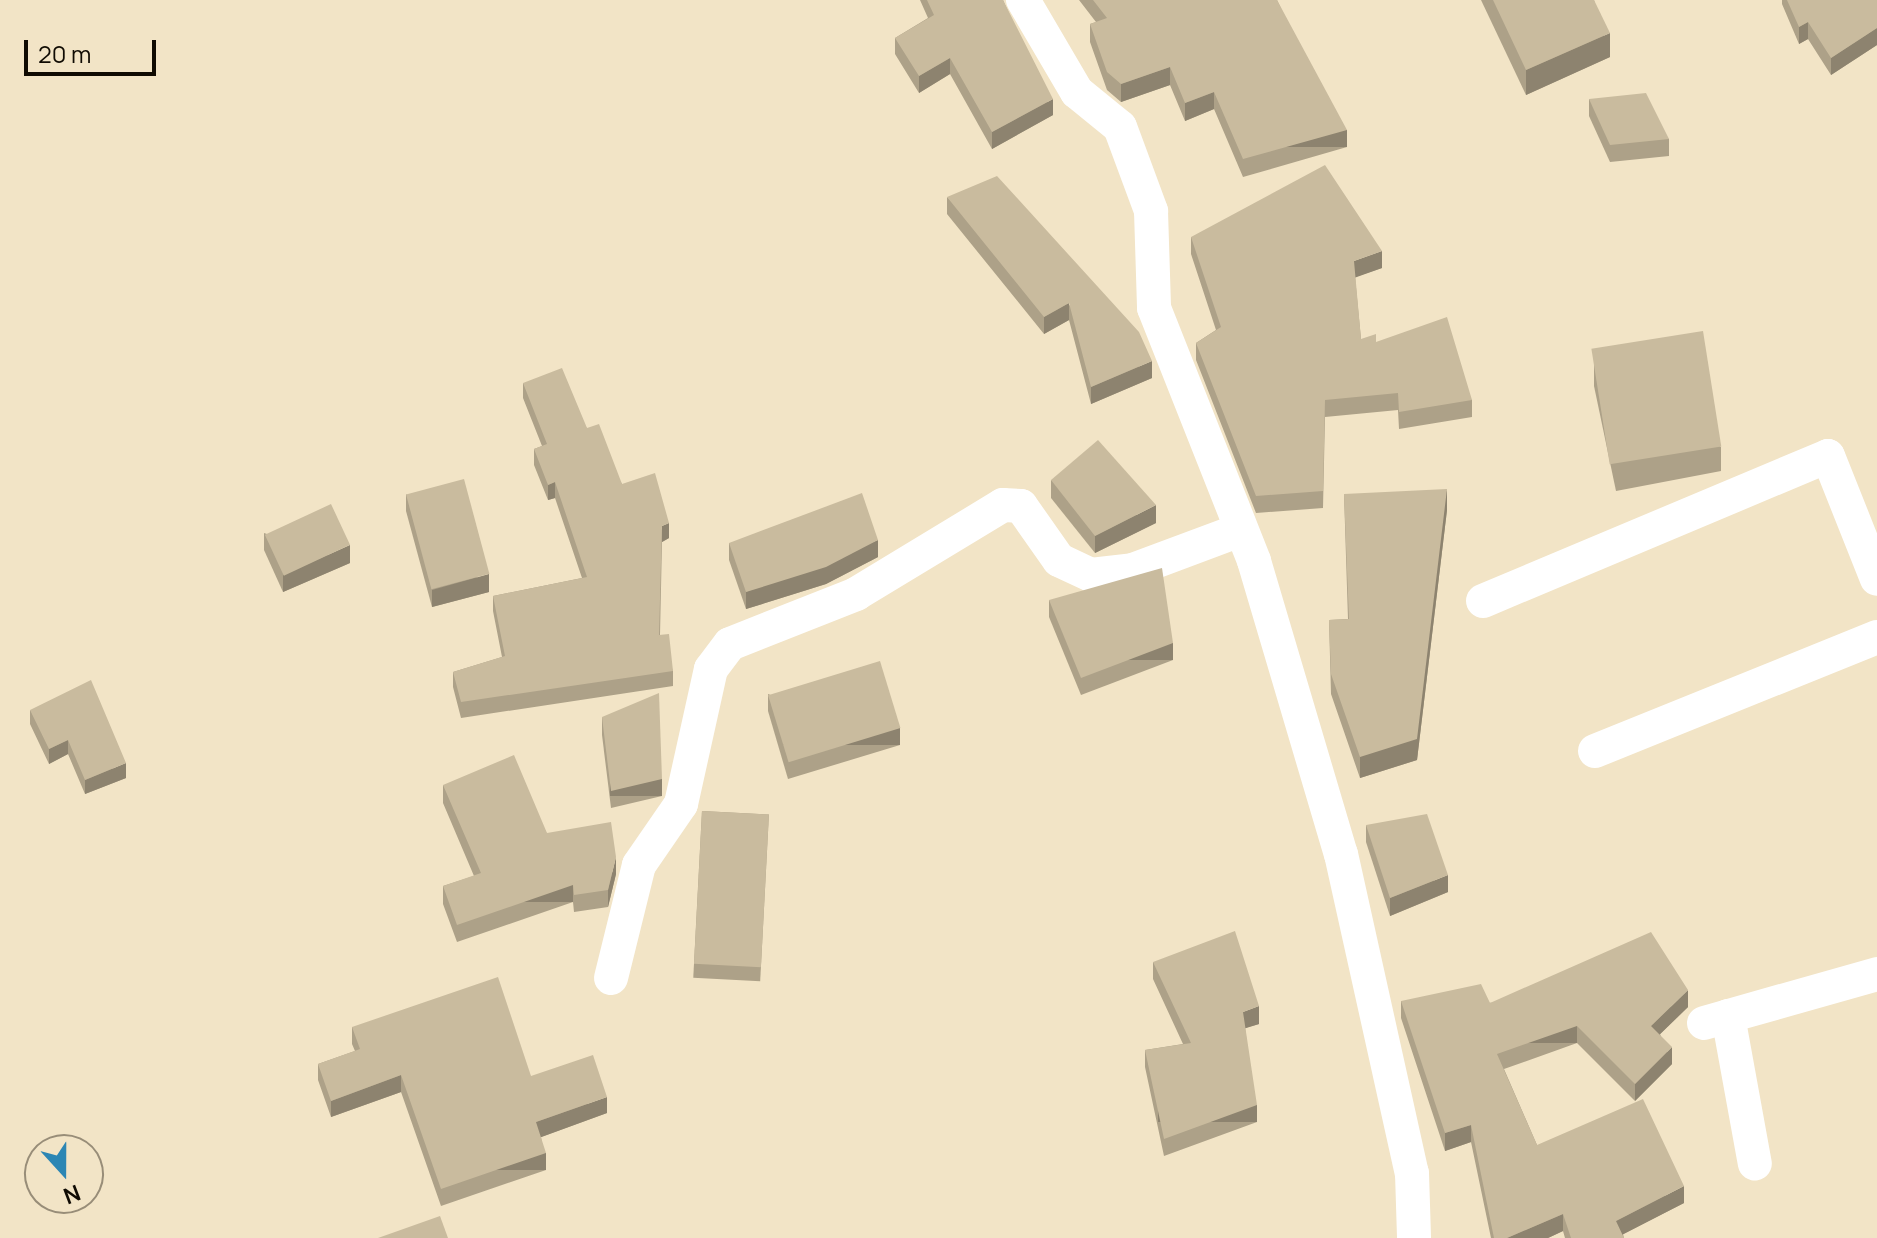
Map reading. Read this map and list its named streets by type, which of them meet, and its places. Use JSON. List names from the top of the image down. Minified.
{"scale_bar":"20 m","north":"bottom"}
